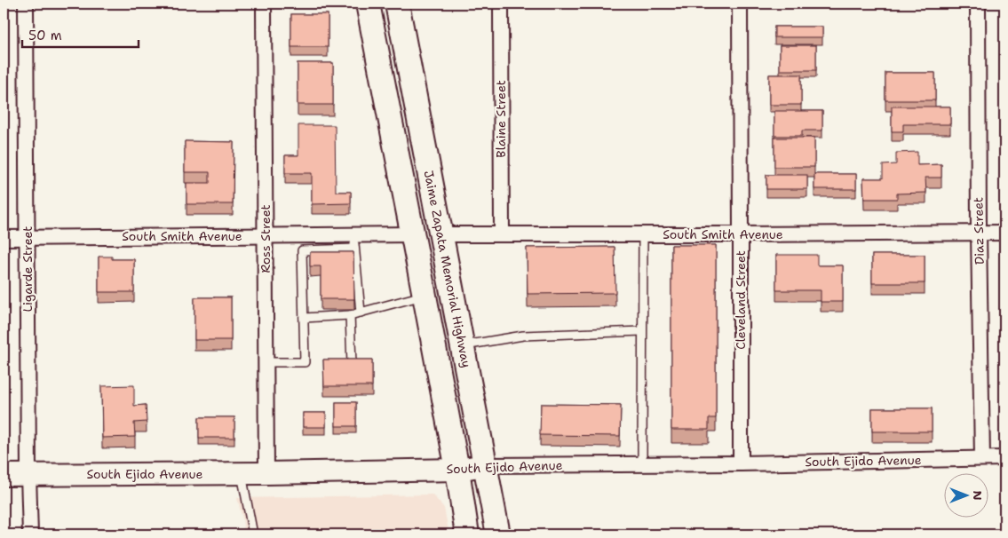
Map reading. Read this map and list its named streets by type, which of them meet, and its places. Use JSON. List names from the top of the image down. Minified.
{"streets":{"main road":["Jaime Zapata Memorial Highway","South Ejido Avenue"],"street":["Blaine Street","Diaz Street","South Smith Avenue","Ross Street","Ligarde Street","Cleveland Street"]},"crossings":[["Blaine Street","South Smith Avenue"],["Diaz Street","South Smith Avenue"],["Diaz Street","South Ejido Avenue"],["South Smith Avenue","Ross Street"],["South Smith Avenue","Ligarde Street"],["South Smith Avenue","Jaime Zapata Memorial Highway"],["South Smith Avenue","Cleveland Street"],["Ross Street","South Ejido Avenue"],["Ligarde Street","South Ejido Avenue"],["Jaime Zapata Memorial Highway","South Ejido Avenue"],["Cleveland Street","South Ejido Avenue"]],"scale_bar":"50 m","north":"right"}
